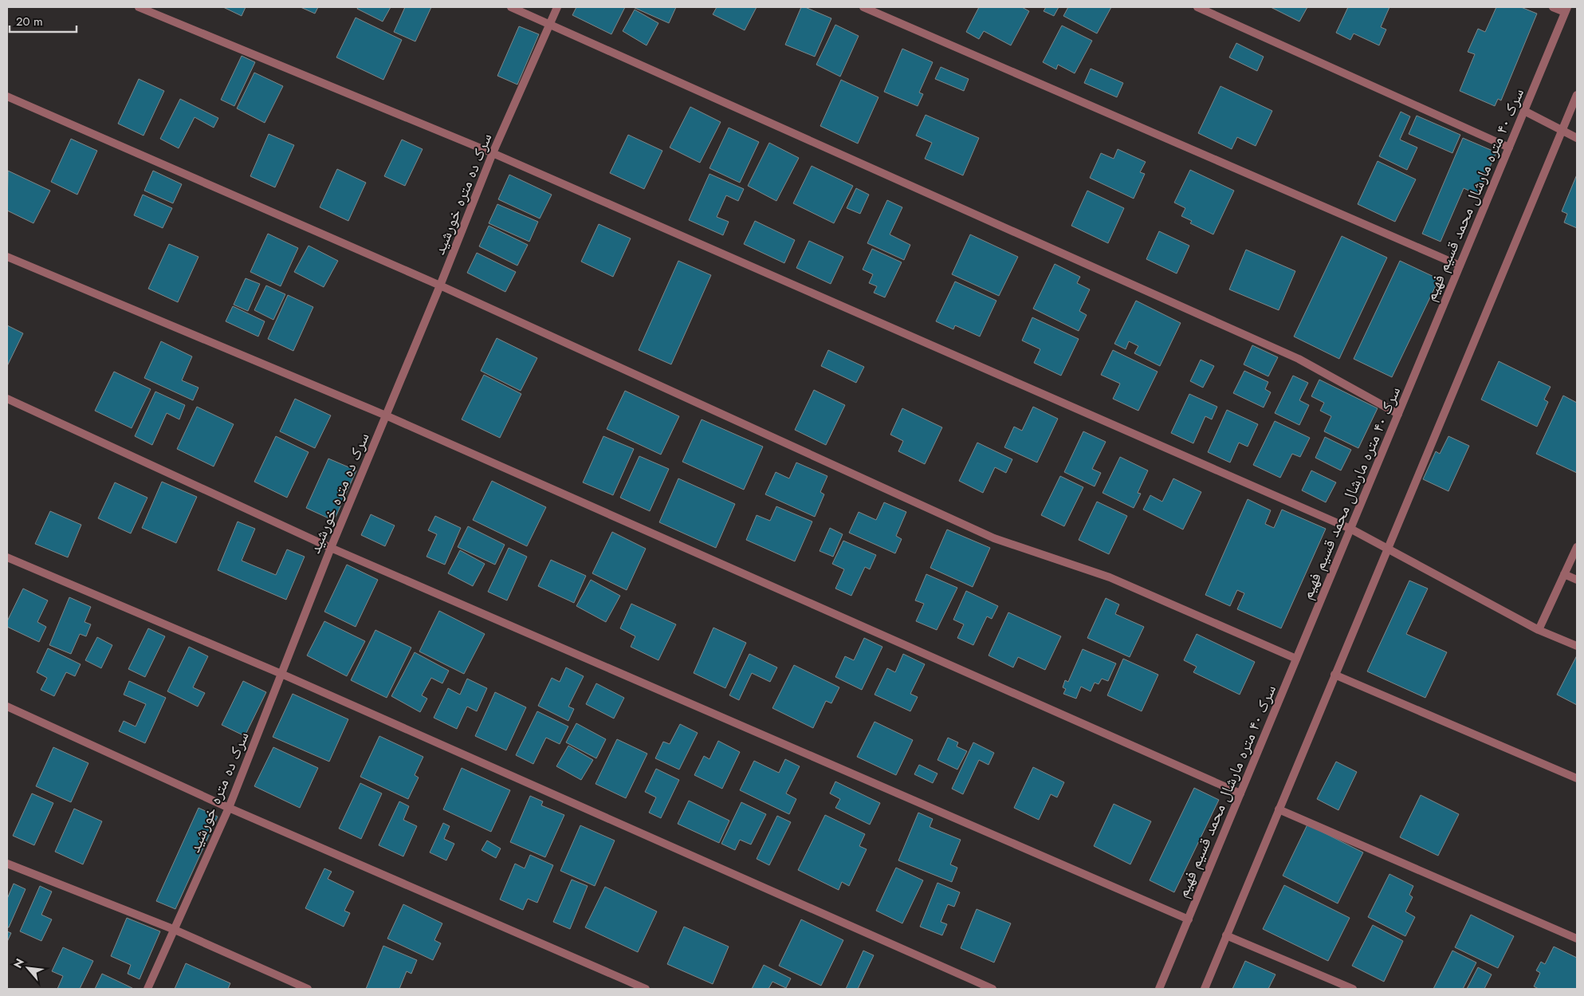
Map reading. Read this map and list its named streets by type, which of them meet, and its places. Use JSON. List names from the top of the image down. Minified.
{"streets":{"street":["سرک ده متره خورشید","سرک ۴۰ متره مارشال محمد قسیم فهیم"]},"scale_bar":"20 m","north":"top left"}
